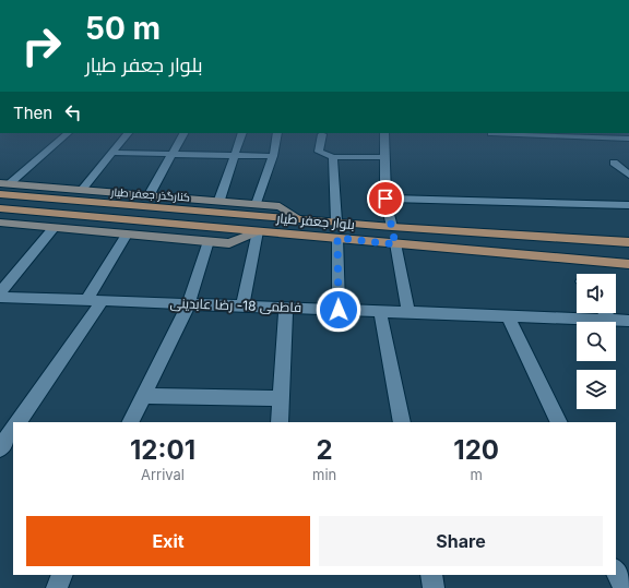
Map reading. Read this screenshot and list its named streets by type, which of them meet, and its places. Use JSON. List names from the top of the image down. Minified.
{"streets":{"main road":["کنارگذر جعفر طیار","بلوار جعفر طیار"],"street":["فاطمی 18- رضا عابدینی"]},"crossings":[["کنارگذر جعفر طیار","بلوار جعفر طیار"]],"page":{"turn":["50 m","بلوار جعفر طیار"],"then":"Then","eta":["12:01","Arrival","2","min","120","m"],"buttons":["Exit","Share"]}}
